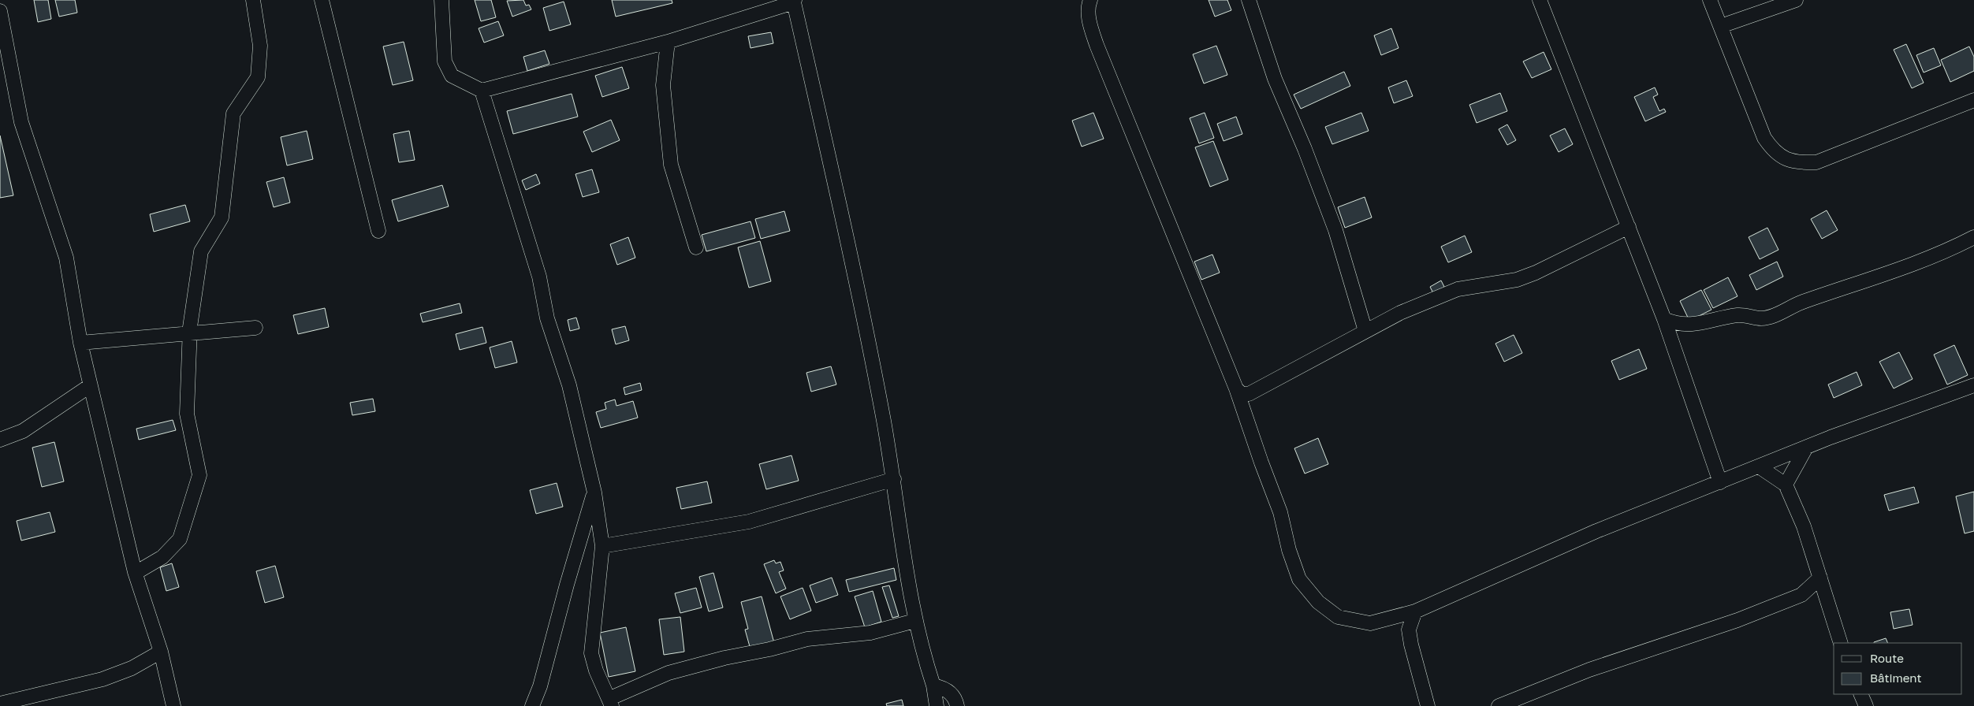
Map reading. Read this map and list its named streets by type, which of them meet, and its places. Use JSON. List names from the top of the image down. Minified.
{"legend":["Route","Bâtiment"]}
